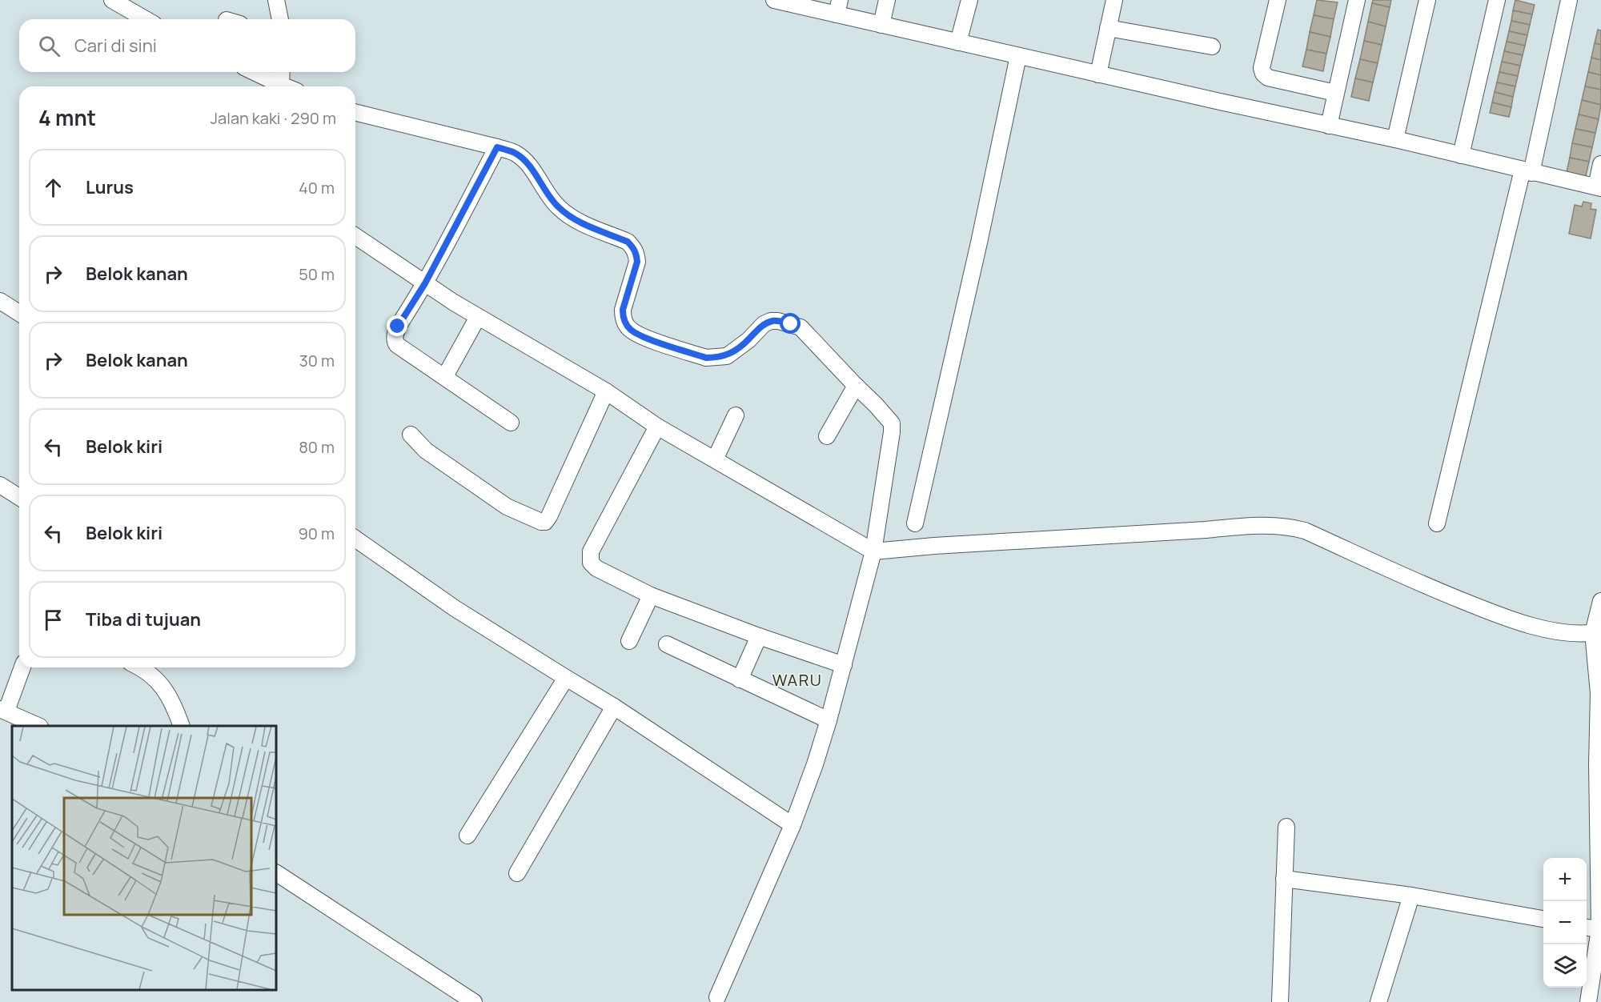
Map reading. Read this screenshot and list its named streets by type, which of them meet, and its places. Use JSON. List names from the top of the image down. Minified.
{"districts":["WARU"],"page":{"search":"Cari di sini","heading":["4 mnt","Jalan kaki · 290 m"],"list":[["Lurus","40 m"],["Belok kanan","50 m"],["Belok kanan","30 m"],["Belok kiri","80 m"],["Belok kiri","90 m"],"Tiba di tujuan"],"map_buttons":["+","−"]}}
